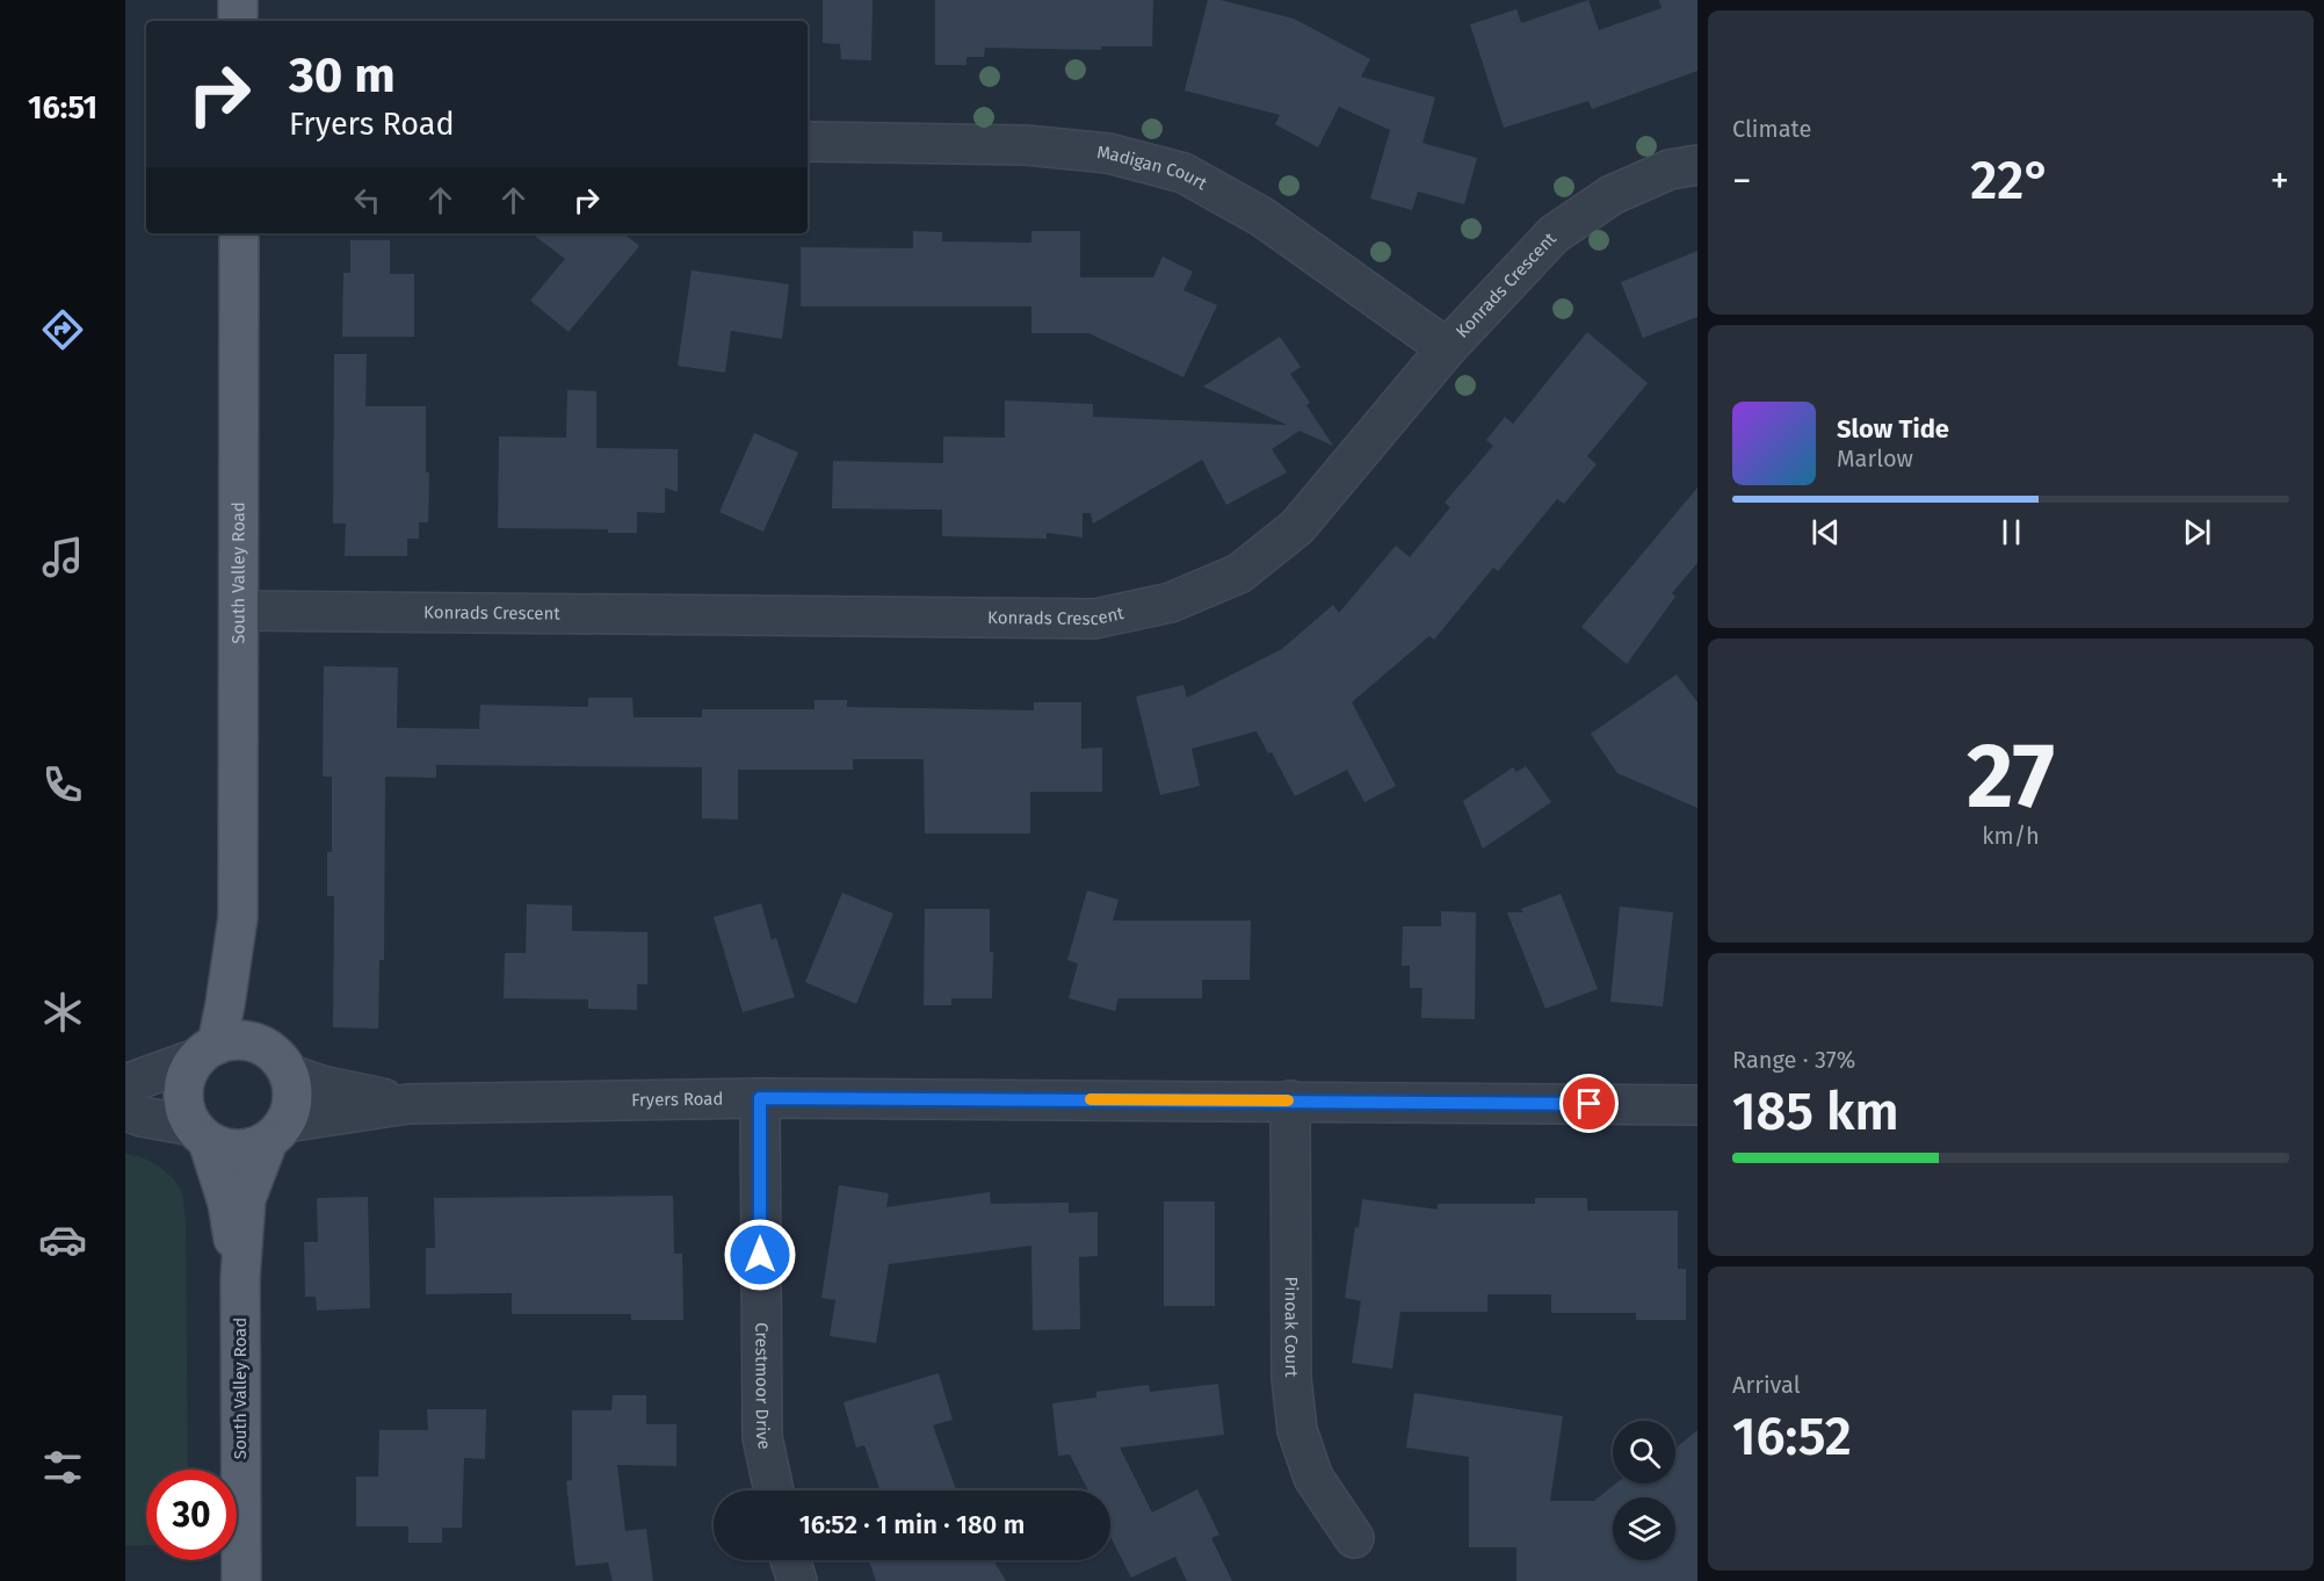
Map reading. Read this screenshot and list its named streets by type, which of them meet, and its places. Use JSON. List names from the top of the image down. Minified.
{"streets":{"main road":["South Valley Road"],"street":["Madigan Court","Konrads Crescent","Fryers Road","Pinoak Court","Crestmoor Drive"]},"crossings":[["Madigan Court","Konrads Crescent"],["Konrads Crescent","South Valley Road"],["South Valley Road","Fryers Road"],["Fryers Road","Pinoak Court"],["Fryers Road","Crestmoor Drive"]],"page":{"tabs":"16:51","tile":["Climate",["27","km/h"],["Range · 37%","185 km"],["Arrival","16:52"]],"turn":["30 m","Fryers Road"],"heat":["−","22°","+"],"song":["Slow Tide","Marlow"],"limit":"30","trip":"16:52 · 1 min · 180 m"}}
